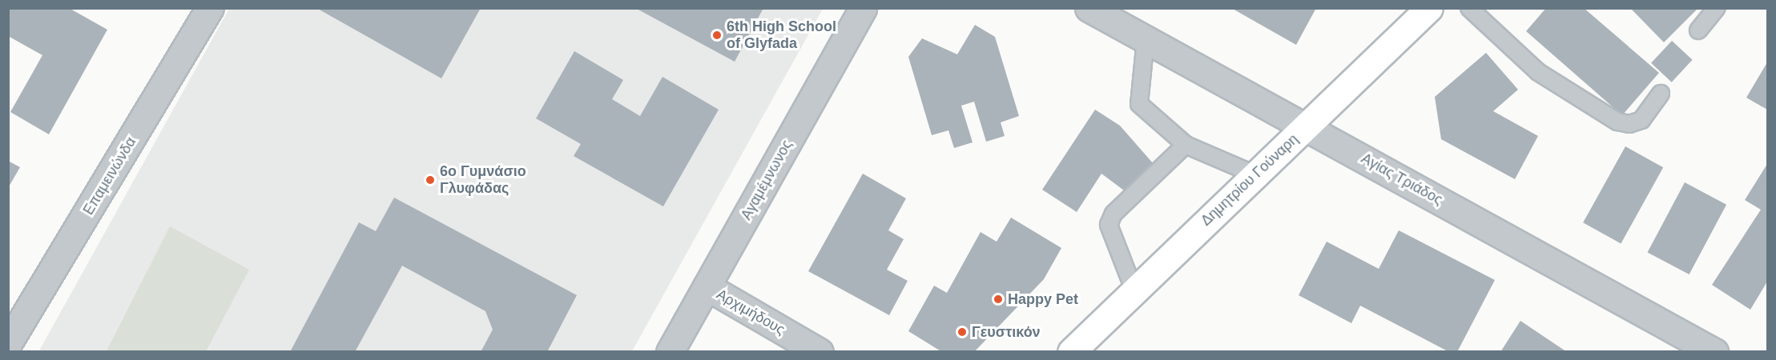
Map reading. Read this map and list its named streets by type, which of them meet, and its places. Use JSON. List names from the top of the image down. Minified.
{"streets":{"main road":["Δημητρίου Γούναρη"],"street":["Επαμεινώνδα","Αγίας Τριάδος","Αγαμέμνωνος","Αρχιμήδους"]},"crossings":[["Αγίας Τριάδος","Δημητρίου Γούναρη"],["Αγαμέμνωνος","Αρχιμήδους"]],"places":["6th High School of Glyfada","6ο Γυμνάσιο Γλυφάδας","Happy Pet","Γευστικόν"]}
